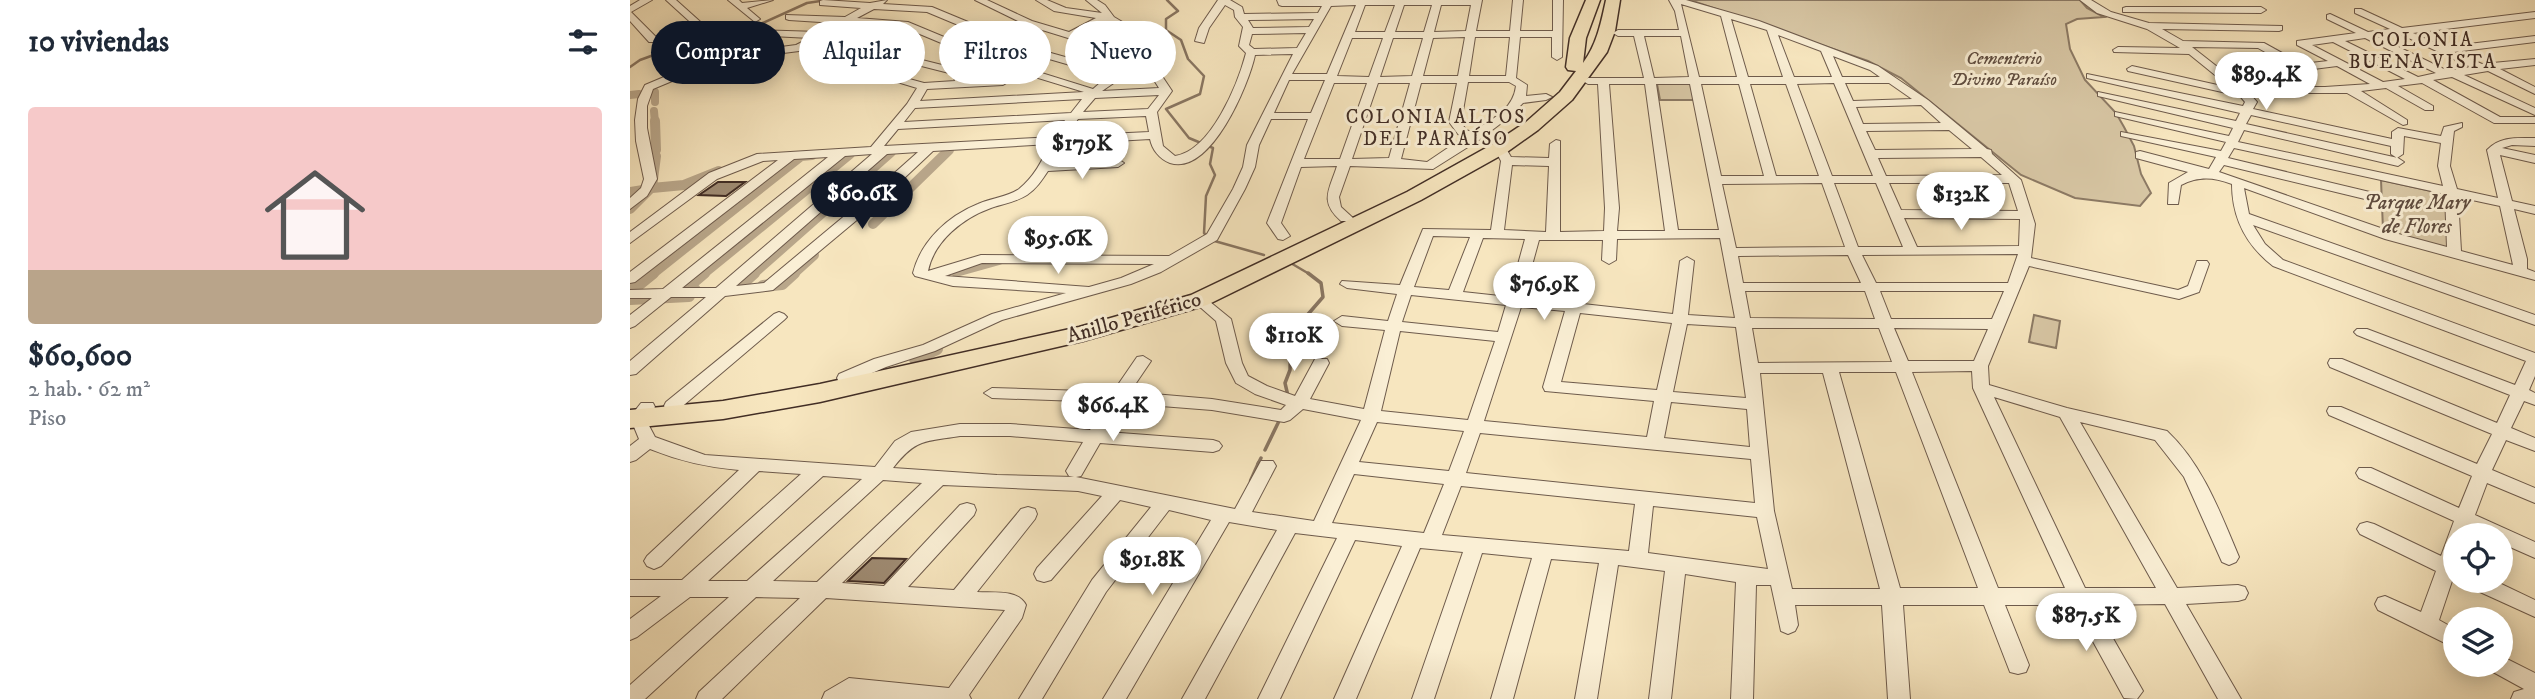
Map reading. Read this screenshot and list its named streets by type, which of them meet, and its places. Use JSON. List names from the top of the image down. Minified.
{"streets":{"highway":["Anillo Periférico"]},"districts":["COLONIA BUENA VISTA","COLONIA ALTOS DEL PARAÍSO"],"parks":["Cementerio Divino Paraíso","Parque Mary de Flores"],"page":{"heading":"10 viviendas","chip":["Comprar","Alquilar","Filtros","Nuevo"],"price":["$89.4K","$179K","$60.6K","$132K","$95.6K","$76.9K","$110K","$66.4K","$91.8K","$87.5K"],"list":[{"name":"$60,600","note":"2 hab. · 62 m² · Piso"}]}}
